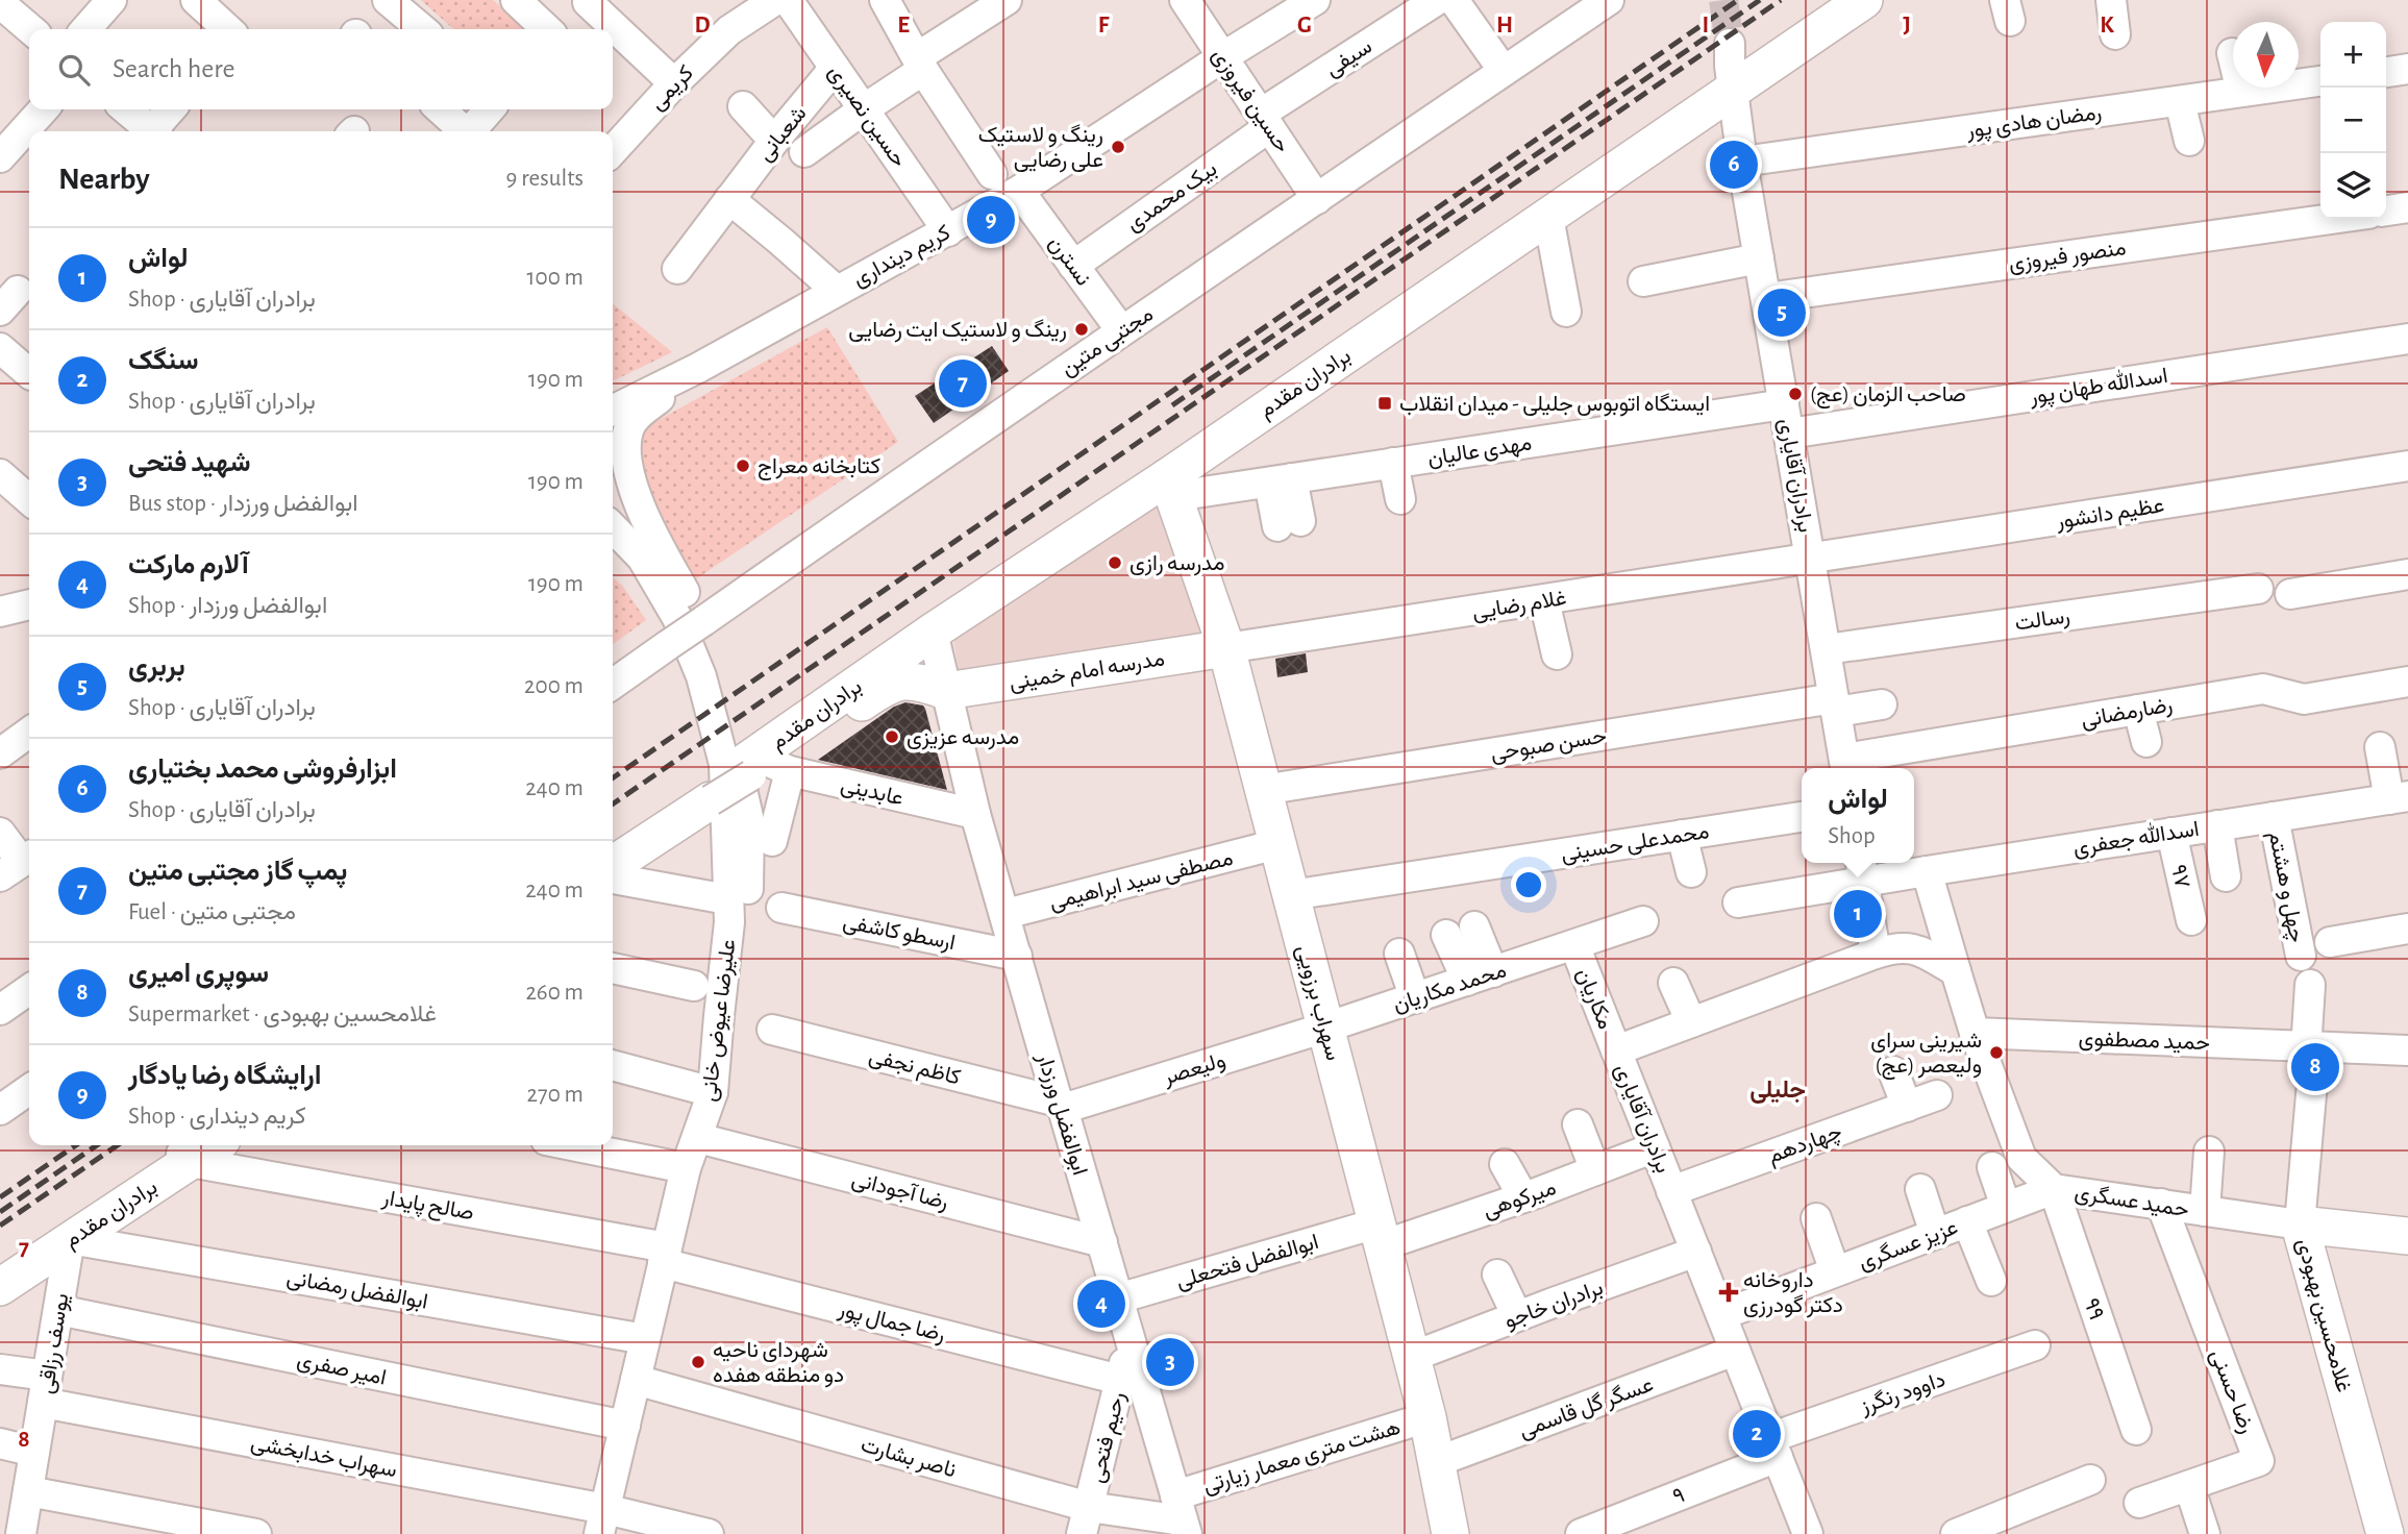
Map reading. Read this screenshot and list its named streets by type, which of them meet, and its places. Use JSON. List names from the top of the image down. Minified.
{"streets":{"main road":["برادران مقدم","مدرسه امام خمینی","سهراب برزویی","حمید عسگری","غلامحسین بهبودی"],"street":["سیفی","کریمی","حسین فیروزی","حسین نصیری","رمضان هادی پور","شعبانی","بیک محمدی","کریم دینداری","منصور فیروزی","نسترن","مجتبی متین","اسدالله طهان پور","مهدی عالیان","برادران آقایاری","عظیم دانشور","غلام رضایی","رسالت","رضارمضانی","حسن صبوحی","عابدینی","اسدالله جعفری","محمدعلی حسینی","۹۷","مصطفی سید ابراهیمی","چهل و هشتم","ارسطو کاشفی","محمد مکاریان","مکاریان","علیرضا عیوض خانی","حمید مصطفوی","کاظم نجفی","ولیعصر","ابوالفضل ورزدار","چهاردهم","رضا آجودانی","میرکوهی","صالح پایدار","عزیز عسگری","ابوالفضل فتحعلی","ابوالفضل رمضانی","برادران خاجو","۹۹","رضا جمال پور","یوسف رزاقی","امیر صفری","رضا حسنی","داوود رنگرز","عسگر گل قاسمی","رحیم فتحی","سهراب خدابخشی","هشت متری معمار زیارتی","ناصر بشارت","۹"]},"crossings":[["سیفی","حسین فیروزی"],["سیفی","بیک محمدی"],["حسین فیروزی","بیک محمدی"],["حسین فیروزی","کریم دینداری"],["حسین فیروزی","مجتبی متین"],["حسین نصیری","شعبانی"],["حسین نصیری","کریم دینداری"],["رمضان هادی پور","برادران آقایاری"],["بیک محمدی","نسترن"],["کریم دینداری","نسترن"],["منصور فیروزی","برادران آقایاری"],["نسترن","مجتبی متین"],["برادران مقدم","مهدی عالیان"],["برادران مقدم","برادران آقایاری"],["برادران مقدم","مدرسه امام خمینی"],["برادران مقدم","عابدینی"],["برادران مقدم","سهراب برزویی"],["برادران مقدم","ابوالفضل ورزدار"],["برادران مقدم","صالح پایدار"],["برادران مقدم","ابوالفضل رمضانی"],["برادران مقدم","یوسف رزاقی"],["اسدالله طهان پور","برادران آقایاری"],["مهدی عالیان","برادران آقایاری"],["مهدی عالیان","سهراب برزویی"],["برادران آقایاری","عظیم دانشور"],["برادران آقایاری","غلام رضایی"],["برادران آقایاری","رسالت"],["برادران آقایاری","رضارمضانی"],["برادران آقایاری","حسن صبوحی"],["برادران آقایاری","مکاریان"],["برادران آقایاری","چهاردهم"],["برادران آقایاری","میرکوهی"],["برادران آقایاری","عزیز عسگری"],["برادران آقایاری","برادران خاجو"],["برادران آقایاری","داوود رنگرز"],["برادران آقایاری","عسگر گل قاسمی"],["برادران آقایاری","۹"],["عظیم دانشور","غلام رضایی"],["غلام رضایی","مدرسه امام خمینی"],["غلام رضایی","سهراب برزویی"],["مدرسه امام خمینی","سهراب برزویی"],["مدرسه امام خمینی","ابوالفضل ورزدار"],["حسن صبوحی","سهراب برزویی"],["عابدینی","ابوالفضل ورزدار"],["اسدالله جعفری","۹۷"],["اسدالله جعفری","چهل و هشتم"],["اسدالله جعفری","حمید عسگری"],["محمدعلی حسینی","سهراب برزویی"],["مصطفی سید ابراهیمی","سهراب برزویی"],["مصطفی سید ابراهیمی","ابوالفضل ورزدار"],["ارسطو کاشفی","ابوالفضل ورزدار"],["محمد مکاریان","مکاریان"],["محمد مکاریان","سهراب برزویی"],["محمد مکاریان","ولیعصر"],["سهراب برزویی","ولیعصر"],["سهراب برزویی","میرکوهی"],["سهراب برزویی","ابوالفضل فتحعلی"],["سهراب برزویی","برادران خاجو"],["سهراب برزویی","عسگر گل قاسمی"],["سهراب برزویی","هشت متری معمار زیارتی"],["علیرضا عیوض خانی","رضا آجودانی"],["علیرضا عیوض خانی","صالح پایدار"],["علیرضا عیوض خانی","ابوالفضل رمضانی"],["علیرضا عیوض خانی","رضا جمال پور"],["علیرضا عیوض خانی","امیر صفری"],["علیرضا عیوض خانی","سهراب خدابخشی"],["علیرضا عیوض خانی","ناصر بشارت"],["حمید مصطفوی","حمید عسگری"],["حمید مصطفوی","غلامحسین بهبودی"],["کاظم نجفی","ولیعصر"],["کاظم نجفی","ابوالفضل ورزدار"],["ولیعصر","ابوالفضل ورزدار"],["ابوالفضل ورزدار","رضا آجودانی"],["ابوالفضل ورزدار","ابوالفضل فتحعلی"],["ابوالفضل ورزدار","رحیم فتحی"],["ابوالفضل ورزدار","هشت متری معمار زیارتی"],["ابوالفضل ورزدار","ناصر بشارت"],["میرکوهی","ابوالفضل فتحعلی"],["حمید عسگری","عزیز عسگری"],["حمید عسگری","۹۹"],["حمید عسگری","غلامحسین بهبودی"],["حمید عسگری","رضا حسنی"],["صالح پایدار","رضا جمال پور"],["عزیز عسگری","۹۹"],["ابوالفضل رمضانی","یوسف رزاقی"],["رضا جمال پور","رحیم فتحی"],["یوسف رزاقی","امیر صفری"],["یوسف رزاقی","سهراب خدابخشی"],["داوود رنگرز","۹"],["رحیم فتحی","ناصر بشارت"],["هشت متری معمار زیارتی","ناصر بشارت"]],"districts":["جلیلی"],"places":{"other":["رینگ و لاستیک علی رضایی","رینگ و لاستیک ایت رضایی","صاحب الزمان (عج)","کتابخانه معراج","مدرسه رازی","مدرسه عزیزی","شیرینی سرای ولیعصر (عج)","شهردای ناحیه دو منطقه هفده"],"transit":["ایستگاه اتوبوس جلیلی - میدان انقلاب"],"health":["داروخانه دکتر گودرزی"]},"north":"bottom","page":{"map_buttons":["+","−"],"search":"Search here","heading":["Nearby","9 results"],"pins":["6","9","5","7","1","8","4","3","2"],"list":[{"mark":"1","name":"لواش","note":"Shop · برادران آقایاری","value":"100 m"},{"mark":"2","name":"سنگک","note":"Shop · برادران آقایاری","value":"190 m"},{"mark":"3","name":"شهید فتحی","note":"Bus stop · ابوالفضل ورزدار","value":"190 m"},{"mark":"4","name":"آلارم مارکت","note":"Shop · ابوالفضل ورزدار","value":"190 m"},{"mark":"5","name":"بربری","note":"Shop · برادران آقایاری","value":"200 m"},{"mark":"6","name":"ابزارفروشی محمد بختیاری","note":"Shop · برادران آقایاری","value":"240 m"},{"mark":"7","name":"پمپ گاز مجتبی متین","note":"Fuel · مجتبی متین","value":"240 m"},{"mark":"8","name":"سوپری امیری","note":"Supermarket · غلامحسین بهبودی","value":"260 m"},{"mark":"9","name":"ارایشگاه رضا یادگار","note":"Shop · کریم دینداری","value":"270 m"}],"popup":["لواش","Shop"]},"grid":{"columns":["D","E","F","G","H","I","J","K"],"rows":["7","8"]}}
